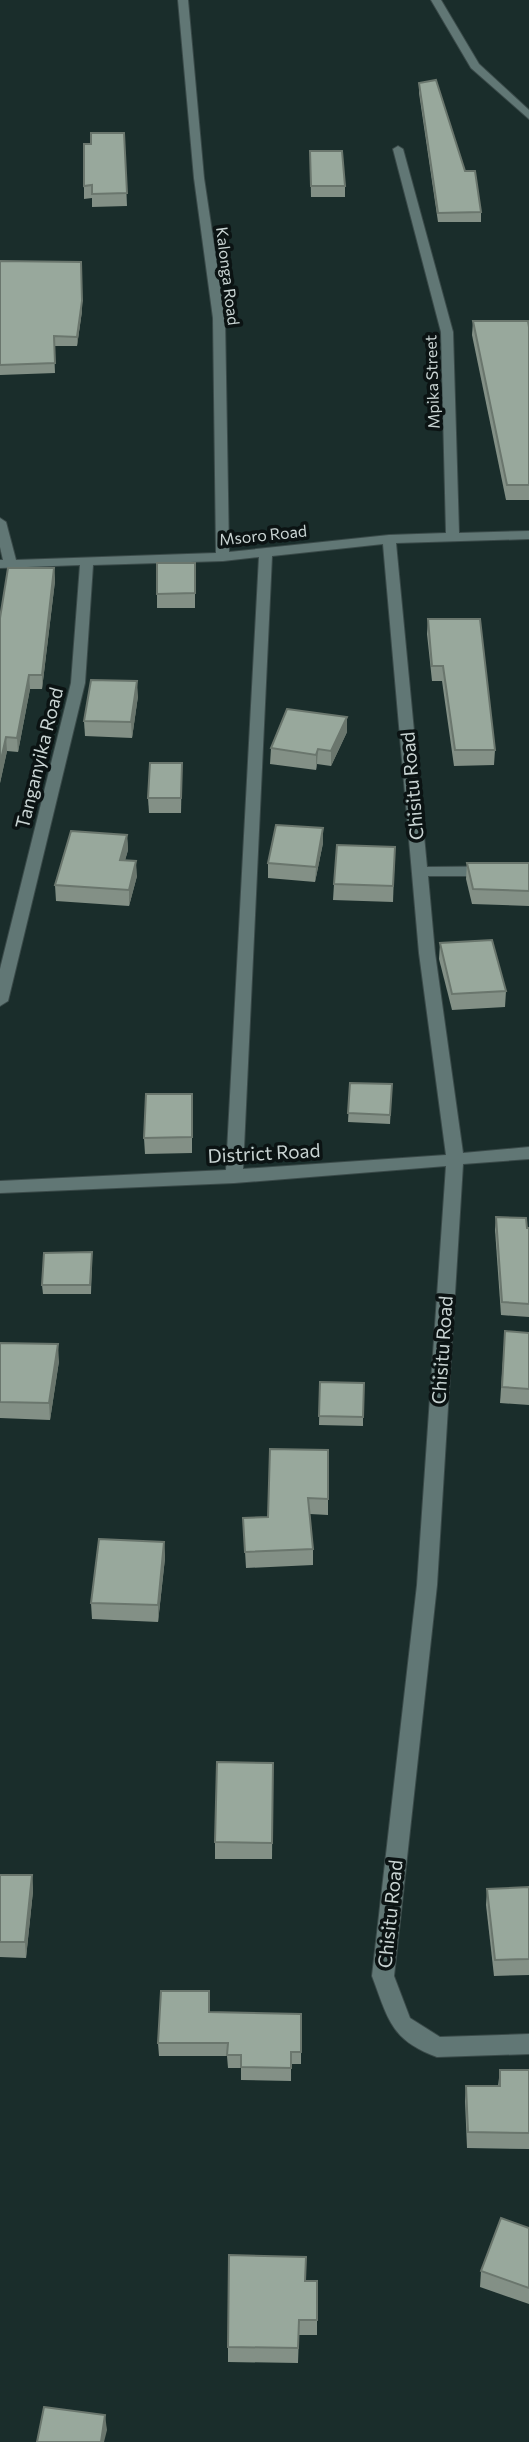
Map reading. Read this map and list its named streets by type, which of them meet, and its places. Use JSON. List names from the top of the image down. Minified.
{"streets":{"street":["Kalonga Road","Mpika Street","Msoro Road","Tanganyika Road","Chisitu Road","District Road"]},"crossings":[["Kalonga Road","Msoro Road"],["Mpika Street","Msoro Road"],["Msoro Road","Tanganyika Road"],["Msoro Road","Chisitu Road"],["Chisitu Road","District Road"]]}
